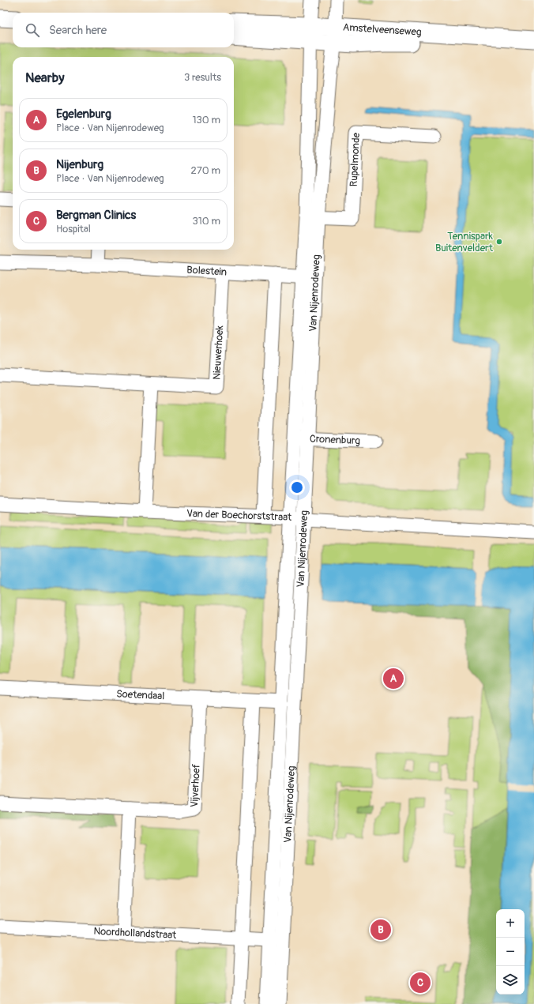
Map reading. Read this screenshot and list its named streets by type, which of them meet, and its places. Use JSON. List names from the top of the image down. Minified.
{"streets":{"main road":["Amstelveenseweg"],"street":["Rupelmonde","Bolestein","Van Nijenrodeweg","Nieuwerhoek","Cronenburg","Van der Boechorststraat","Soetendaal","Vijverhoef","Noordhollandstraat"]},"crossings":[["Amstelveenseweg","Van Nijenrodeweg"],["Rupelmonde","Van Nijenrodeweg"],["Bolestein","Van Nijenrodeweg"],["Bolestein","Nieuwerhoek"],["Van Nijenrodeweg","Cronenburg"],["Van Nijenrodeweg","Van der Boechorststraat"],["Van Nijenrodeweg","Soetendaal"],["Van Nijenrodeweg","Noordhollandstraat"],["Soetendaal","Vijverhoef"]],"places":["Tennispark Buitenveldert"],"page":{"search":"Search here","heading":["Nearby","3 results"],"list":[{"mark":"A","name":"Egelenburg","note":"Place · Van Nijenrodeweg","value":"130 m"},{"mark":"B","name":"Nijenburg","note":"Place · Van Nijenrodeweg","value":"270 m"},{"mark":"C","name":"Bergman Clinics","note":"Hospital","value":"310 m"}],"pins":["A","B","C"],"map_buttons":["+","−"]}}
